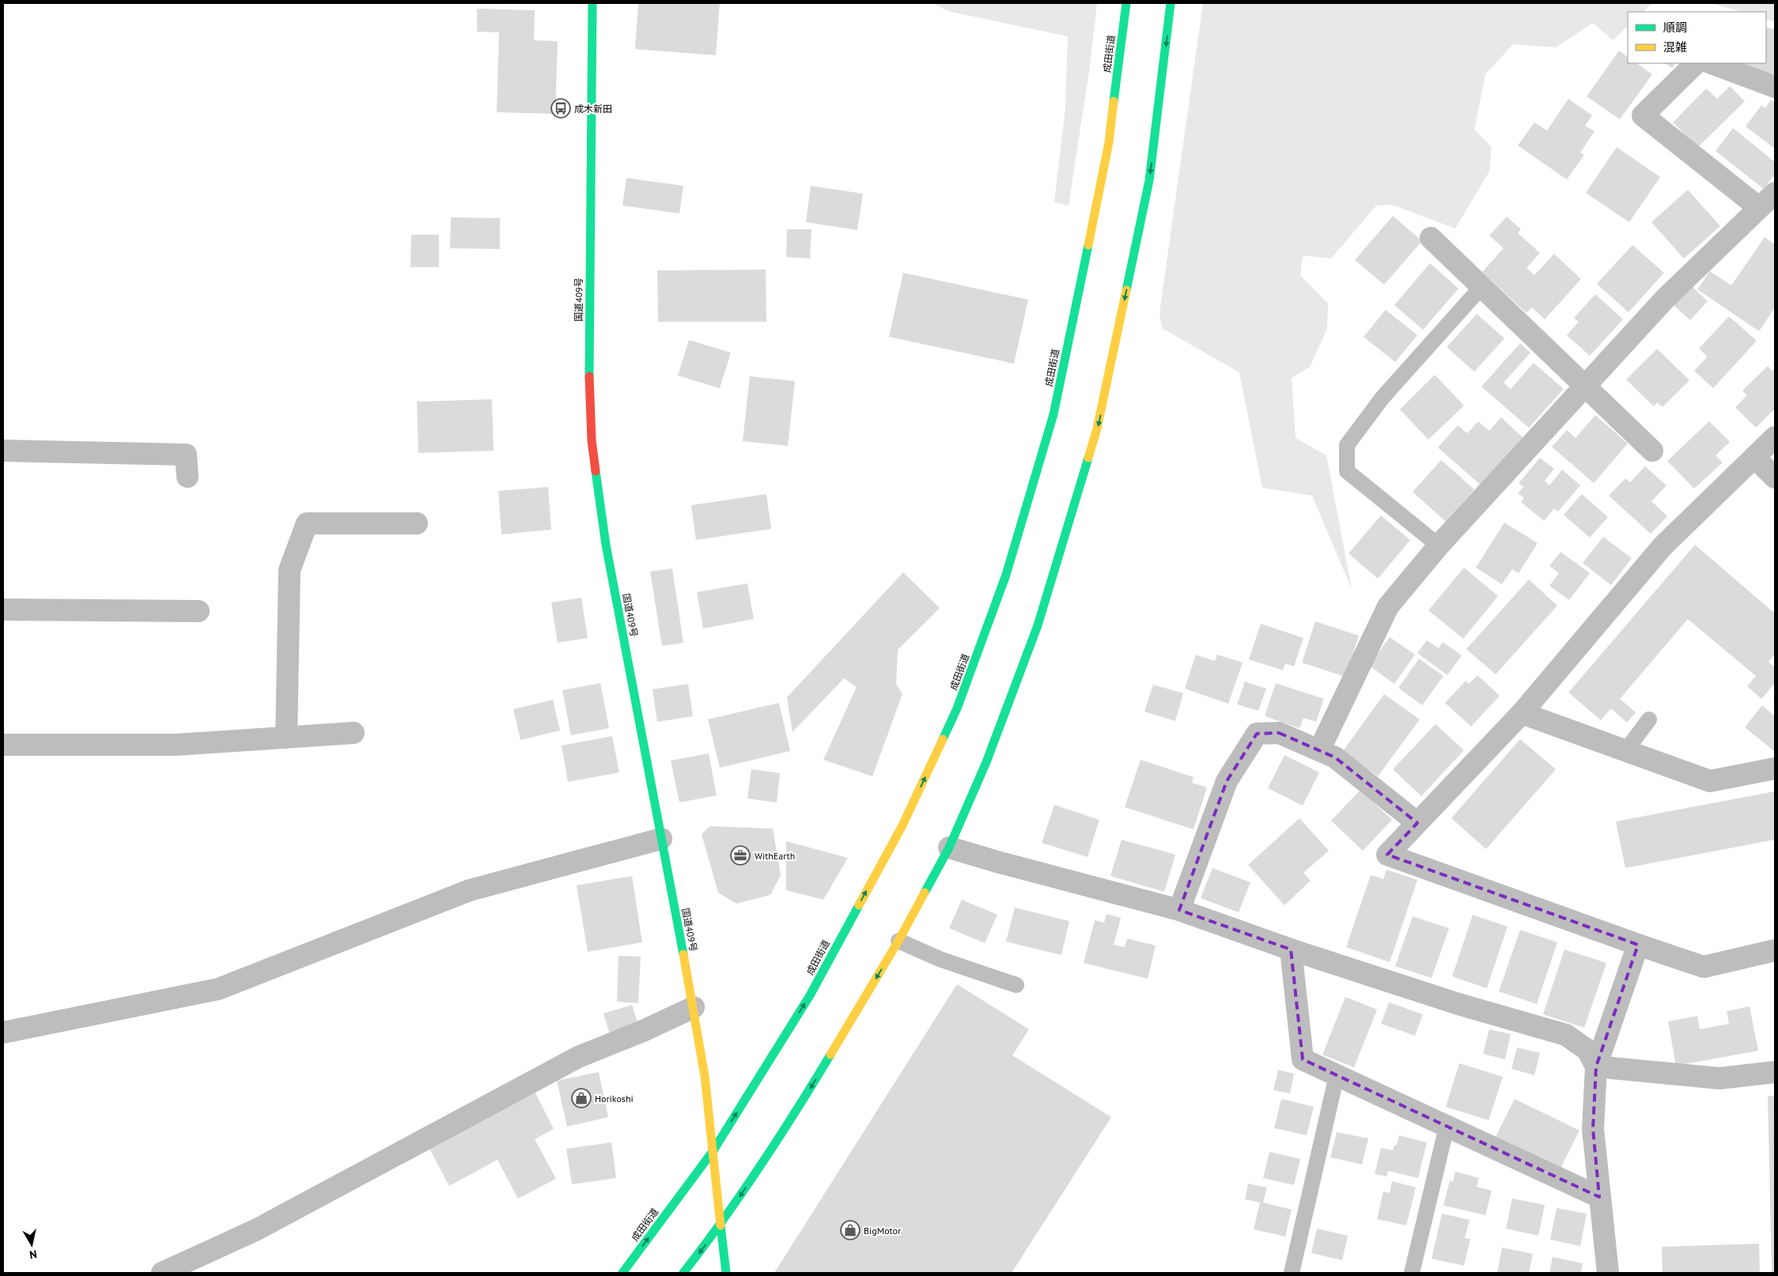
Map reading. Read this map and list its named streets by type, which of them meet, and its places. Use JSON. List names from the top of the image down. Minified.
{"streets":{"main road":["成田街道","国道409号"]},"crossings":[["成田街道","国道409号"]],"places":{"bus stop":["成木新田"],"office":["WithEarth"],"shop":["Horikoshi","BigMotor"]},"legend":["順調","混雑"],"north":"bottom"}
